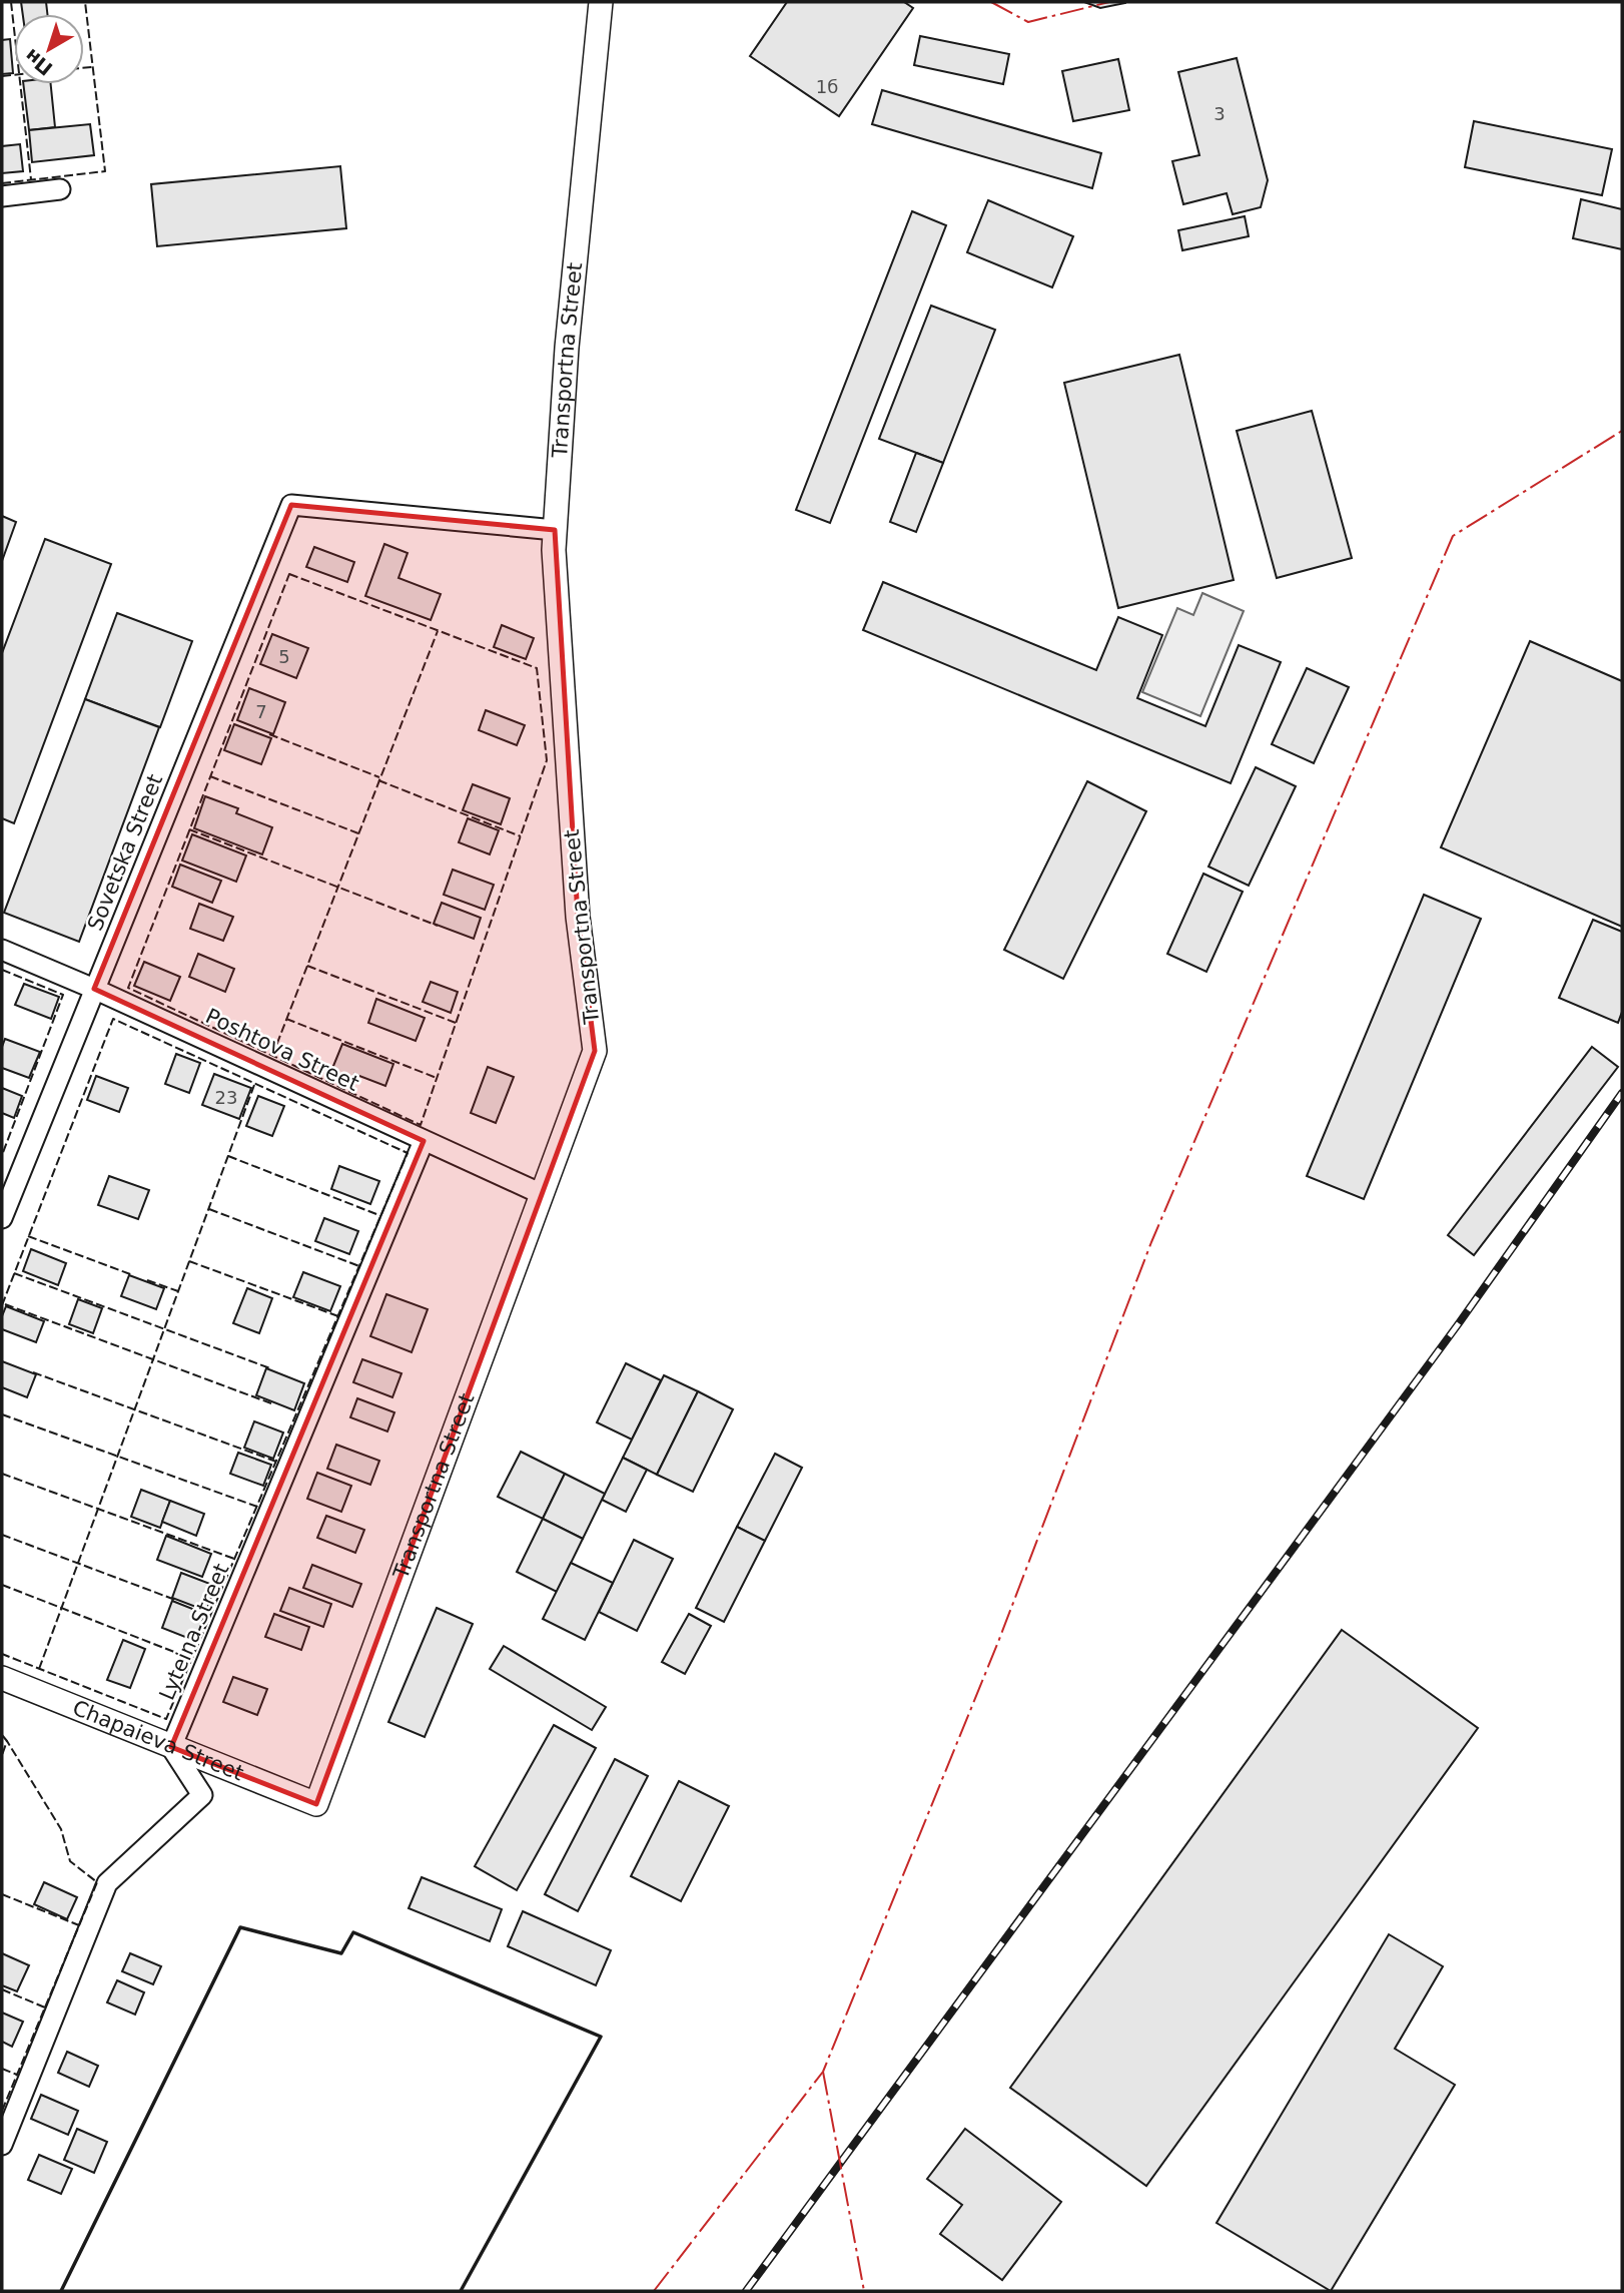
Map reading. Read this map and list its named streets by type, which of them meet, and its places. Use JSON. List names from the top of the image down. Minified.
{"streets":{"street":["Transportna Street","Sovetska Street","Poshtova Street","Lyteina Street","Chapaieva Street"]},"crossings":[["Transportna Street","Sovetska Street"],["Transportna Street","Poshtova Street"],["Transportna Street","Chapaieva Street"],["Sovetska Street","Poshtova Street"],["Poshtova Street","Lyteina Street"],["Lyteina Street","Chapaieva Street"]],"house_numbers":["1б","3","5","7","23"],"north":"bottom left"}
